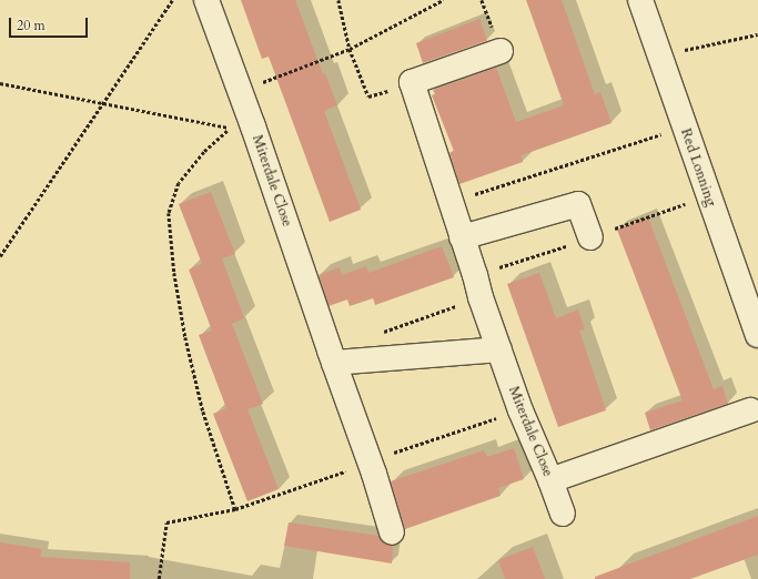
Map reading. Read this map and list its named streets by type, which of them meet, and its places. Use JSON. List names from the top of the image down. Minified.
{"streets":{"street":["Red Lonning","Miterdale Close"]},"scale_bar":"20 m"}
